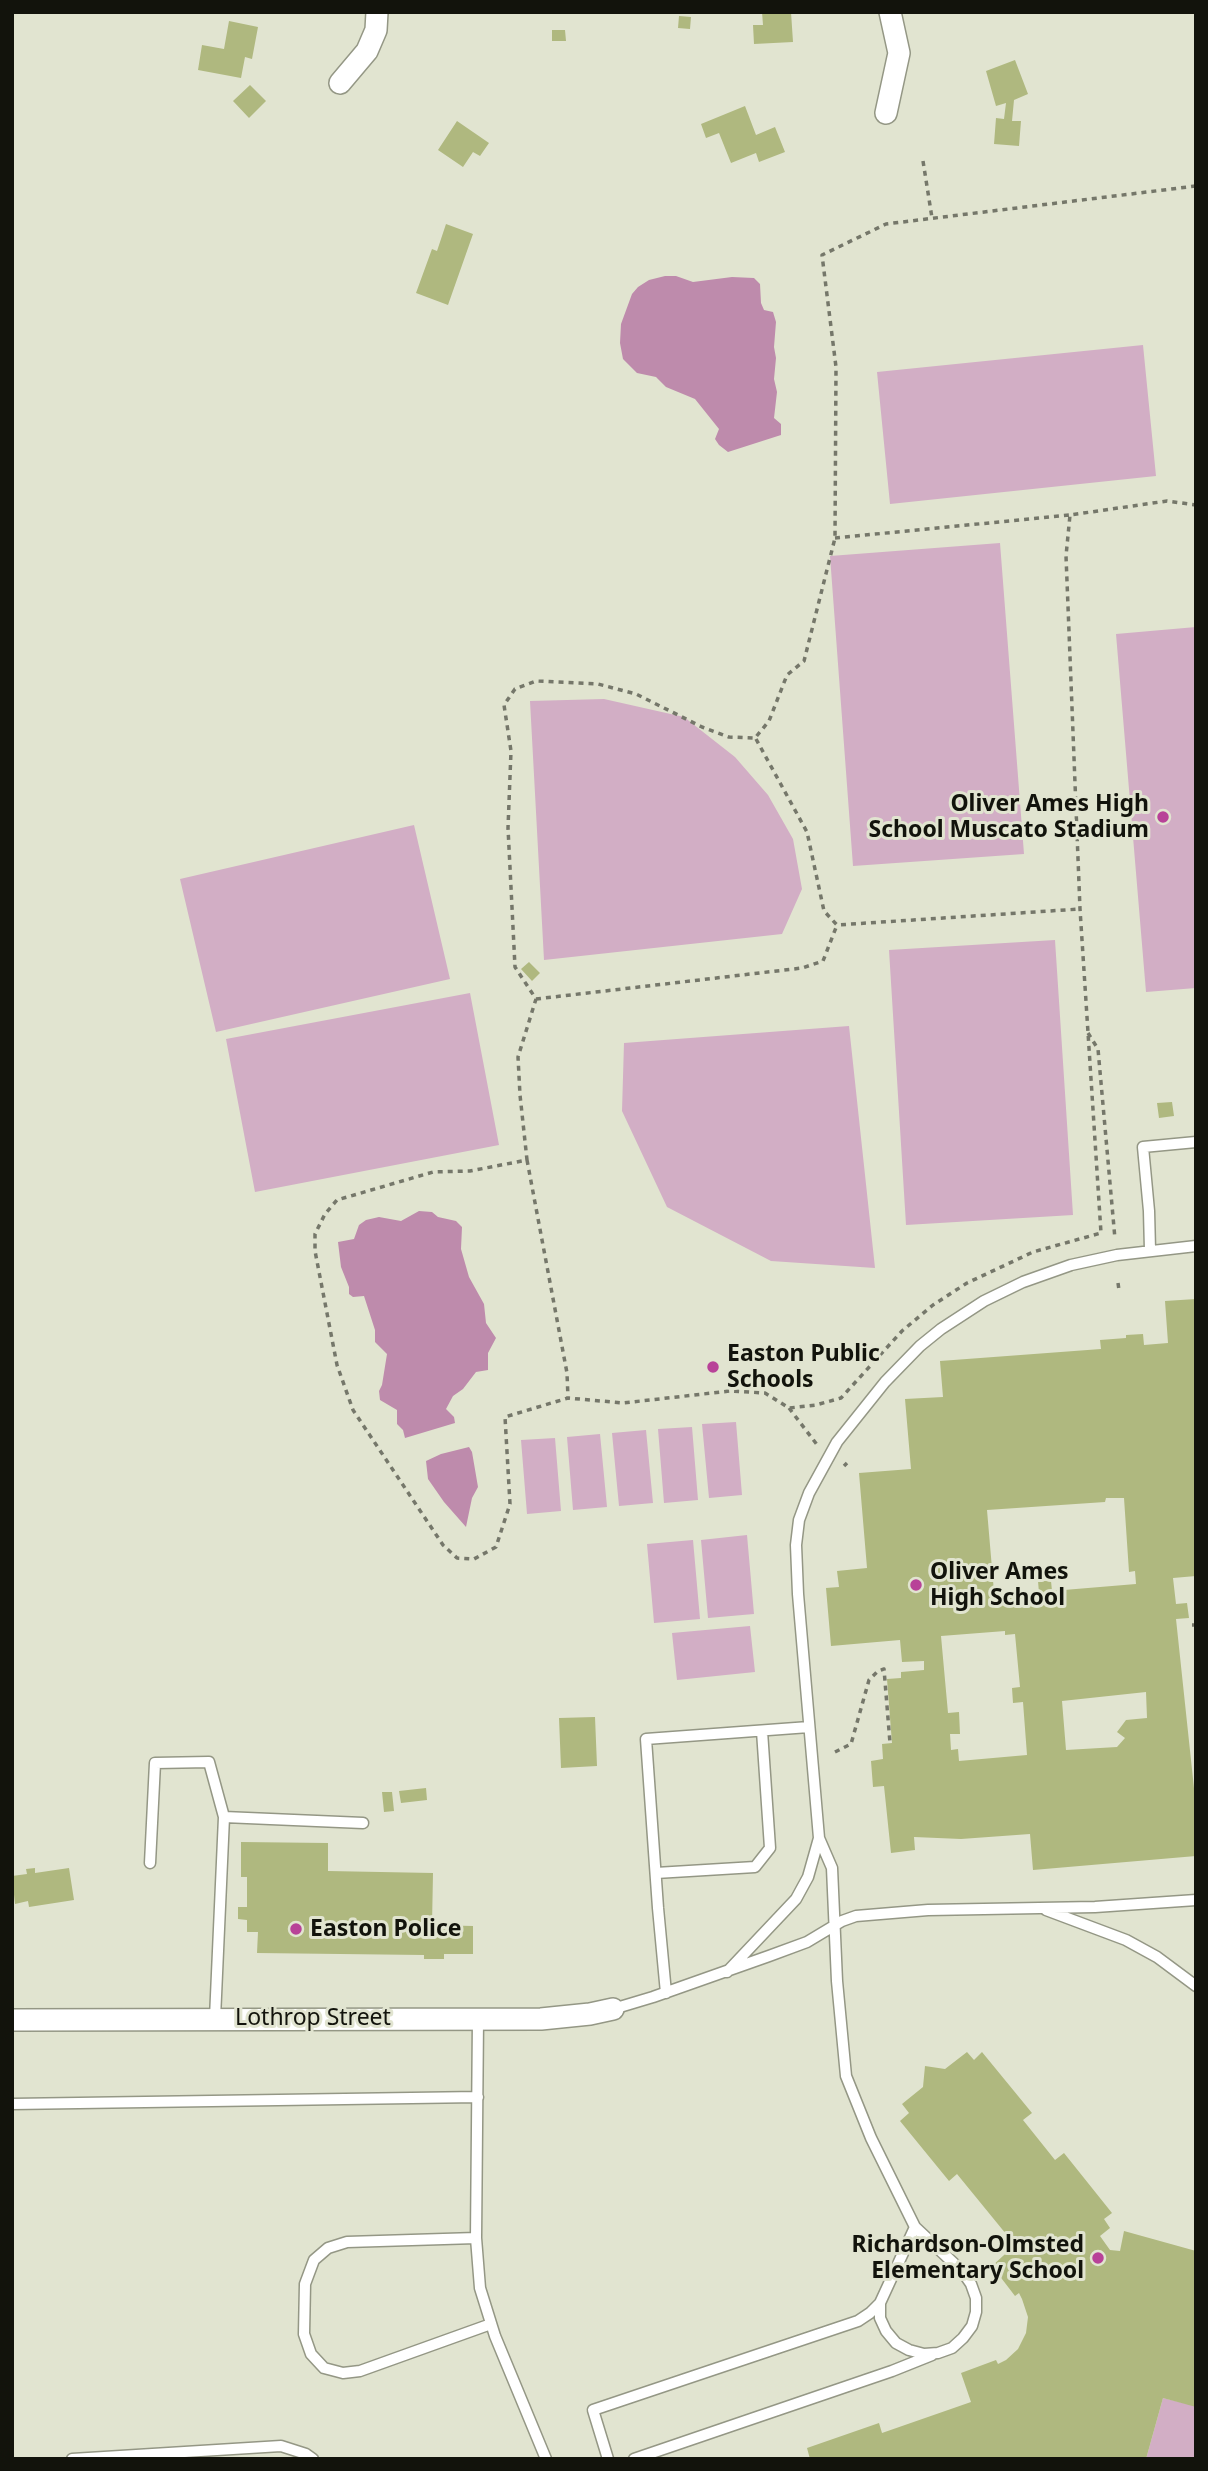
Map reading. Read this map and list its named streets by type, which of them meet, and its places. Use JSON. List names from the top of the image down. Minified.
{"streets":{"street":["Lothrop Street"]},"places":["Oliver Ames High School Muscato Stadium","Easton Public Schools","Oliver Ames High School","Easton Police","Richardson-Olmsted Elementary School"]}
